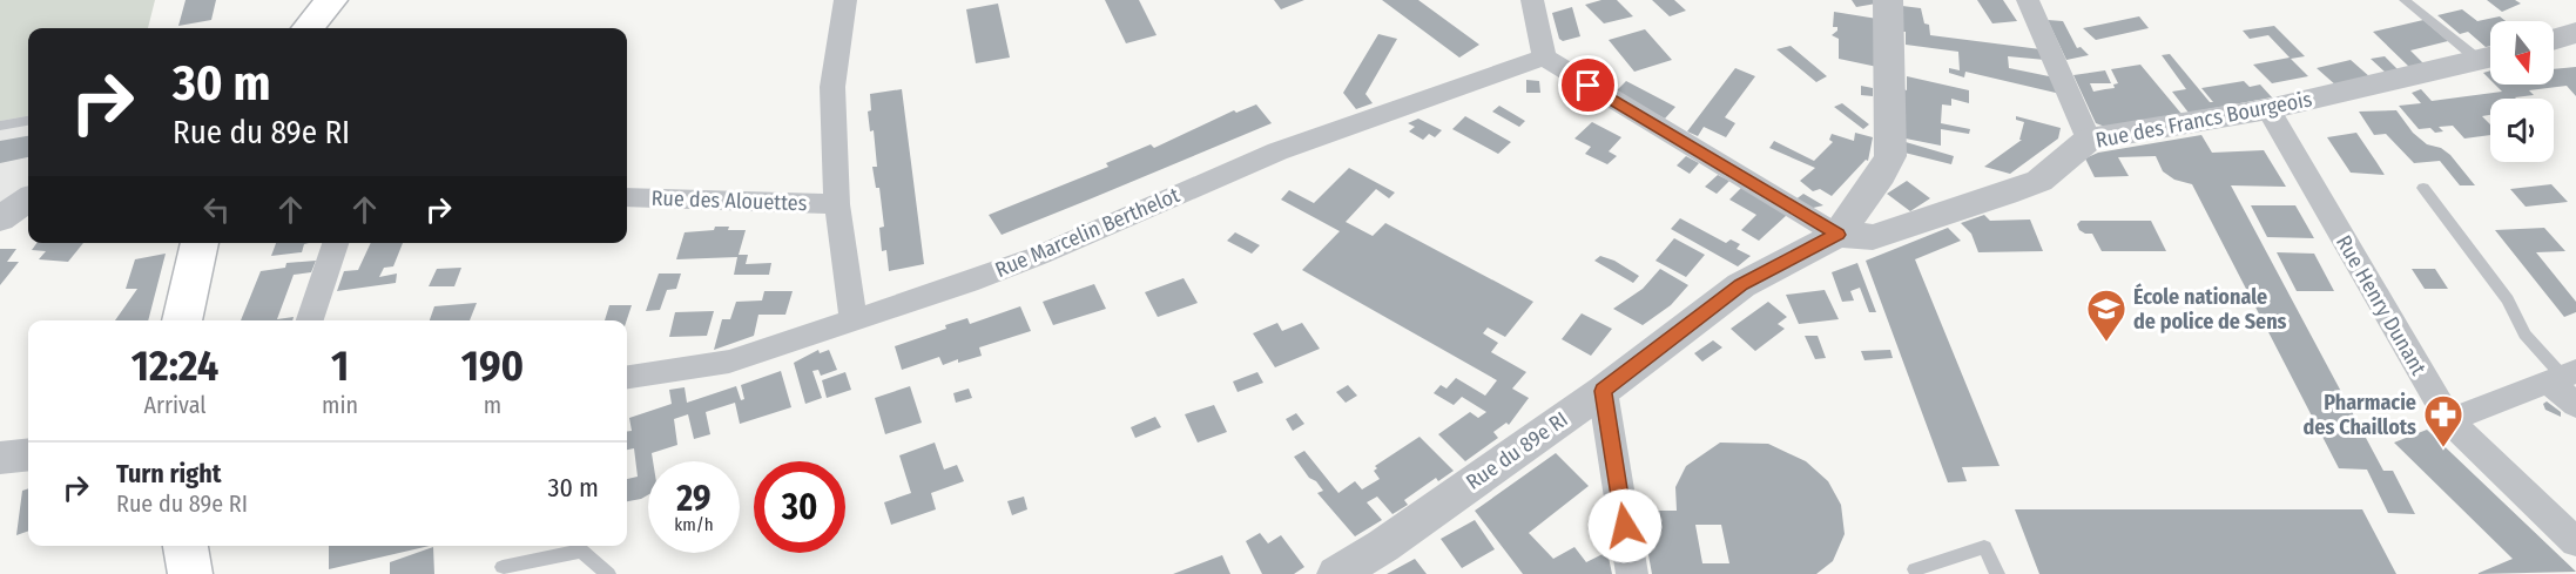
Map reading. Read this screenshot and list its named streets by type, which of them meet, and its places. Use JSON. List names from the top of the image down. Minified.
{"streets":{"street":["Rue des Francs Bourgeois","Rue des Alouettes","Rue Marcelin Berthelot","Rue Henry Dunant","Rue du 89e RI"]},"crossings":[["Rue des Francs Bourgeois","Rue Henry Dunant"],["Rue des Francs Bourgeois","Rue du 89e RI"]],"places":{"school or university":["École nationale de police de Sens"],"pharmacy":["Pharmacie des Chaillots"]},"north":"bottom","page":{"turn":["30 m","Rue du 89e RI"],"eta":["12:24","Arrival","1","min","190","m"],"list":[{"name":"Turn right","note":"Rue du 89e RI","value":"30 m"}],"speed":"29 km/h","limit":"30"}}
